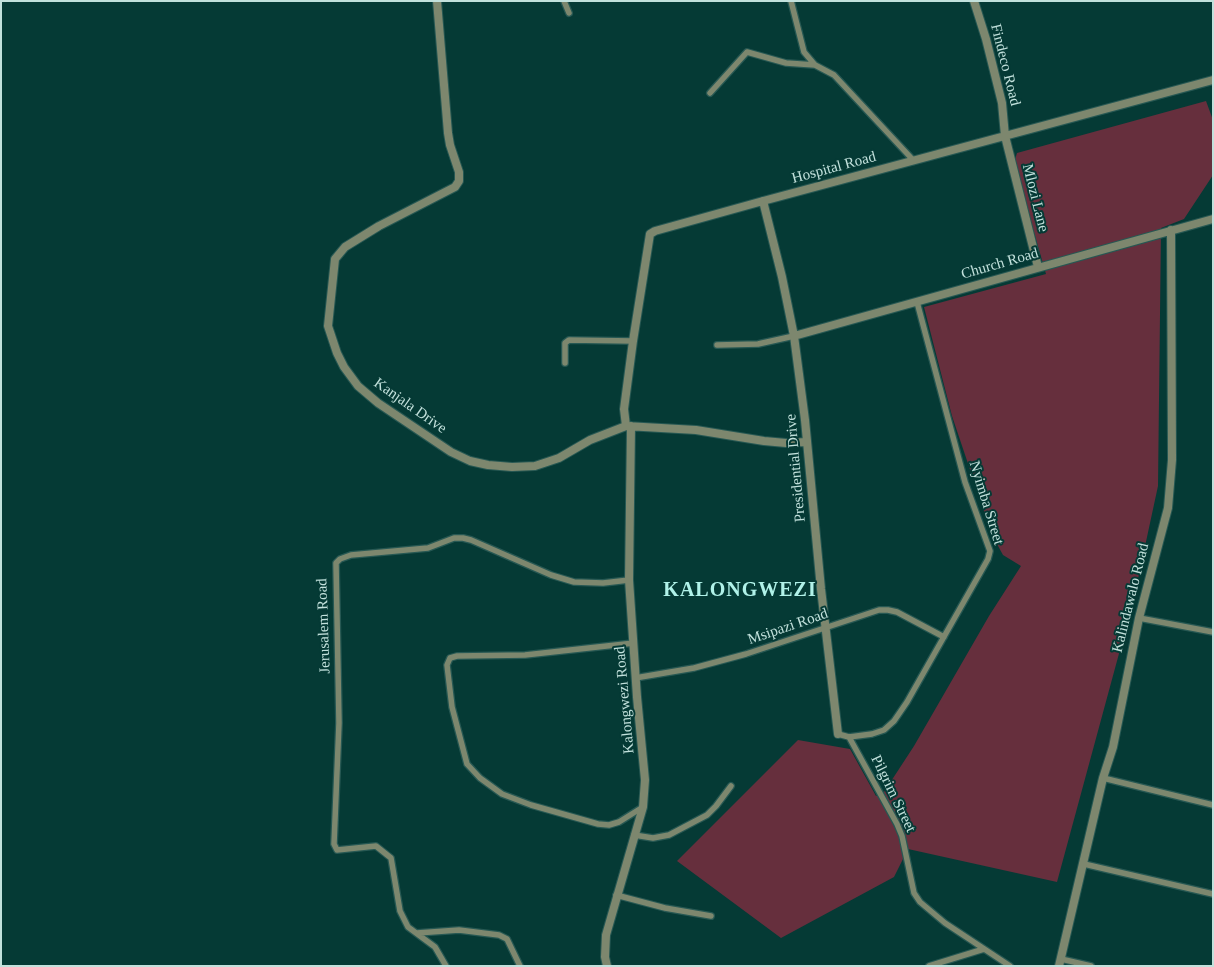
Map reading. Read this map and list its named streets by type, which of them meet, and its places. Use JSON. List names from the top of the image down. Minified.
{"streets":{"street":["Findeco Road","Hospital Road","Mlozi Lane","Church Road","Kanjala Drive","Presidential Drive","Nyimba Street","Kalindawalo Road","Jerusalem Road","Msipazi Road","Kalongwezi Road","Pilgrim Street"]},"crossings":[["Findeco Road","Hospital Road"],["Findeco Road","Mlozi Lane"],["Hospital Road","Mlozi Lane"],["Hospital Road","Kanjala Drive"],["Hospital Road","Presidential Drive"],["Hospital Road","Kalongwezi Road"],["Mlozi Lane","Church Road"],["Church Road","Presidential Drive"],["Church Road","Nyimba Street"],["Church Road","Kalindawalo Road"],["Kanjala Drive","Presidential Drive"],["Kanjala Drive","Kalongwezi Road"],["Presidential Drive","Nyimba Street"],["Presidential Drive","Msipazi Road"],["Nyimba Street","Msipazi Road"],["Nyimba Street","Pilgrim Street"],["Jerusalem Road","Kalongwezi Road"],["Msipazi Road","Kalongwezi Road"]],"districts":["KALONGWEZI"]}
